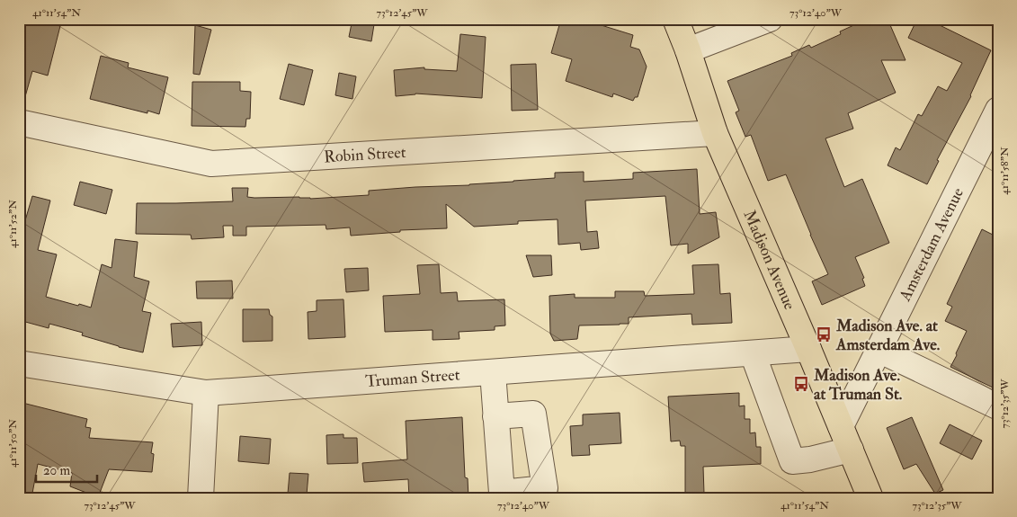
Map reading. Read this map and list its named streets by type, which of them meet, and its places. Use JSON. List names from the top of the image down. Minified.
{"streets":{"main road":["Madison Avenue"],"street":["Robin Street","Amsterdam Avenue","Truman Street"]},"crossings":[["Robin Street","Madison Avenue"],["Amsterdam Avenue","Madison Avenue"],["Madison Avenue","Truman Street"]],"places":{"bus stop":["Madison Ave. at Amsterdam Ave.","Madison Ave. at Truman St."]},"scale_bar":"20 m","coordinates":["41°11'54\"N","73°12'45\"W","73°12'40\"W","41°11'58\"N","41°11'52\"N","73°12'35\"W","41°11'50\"N"]}
